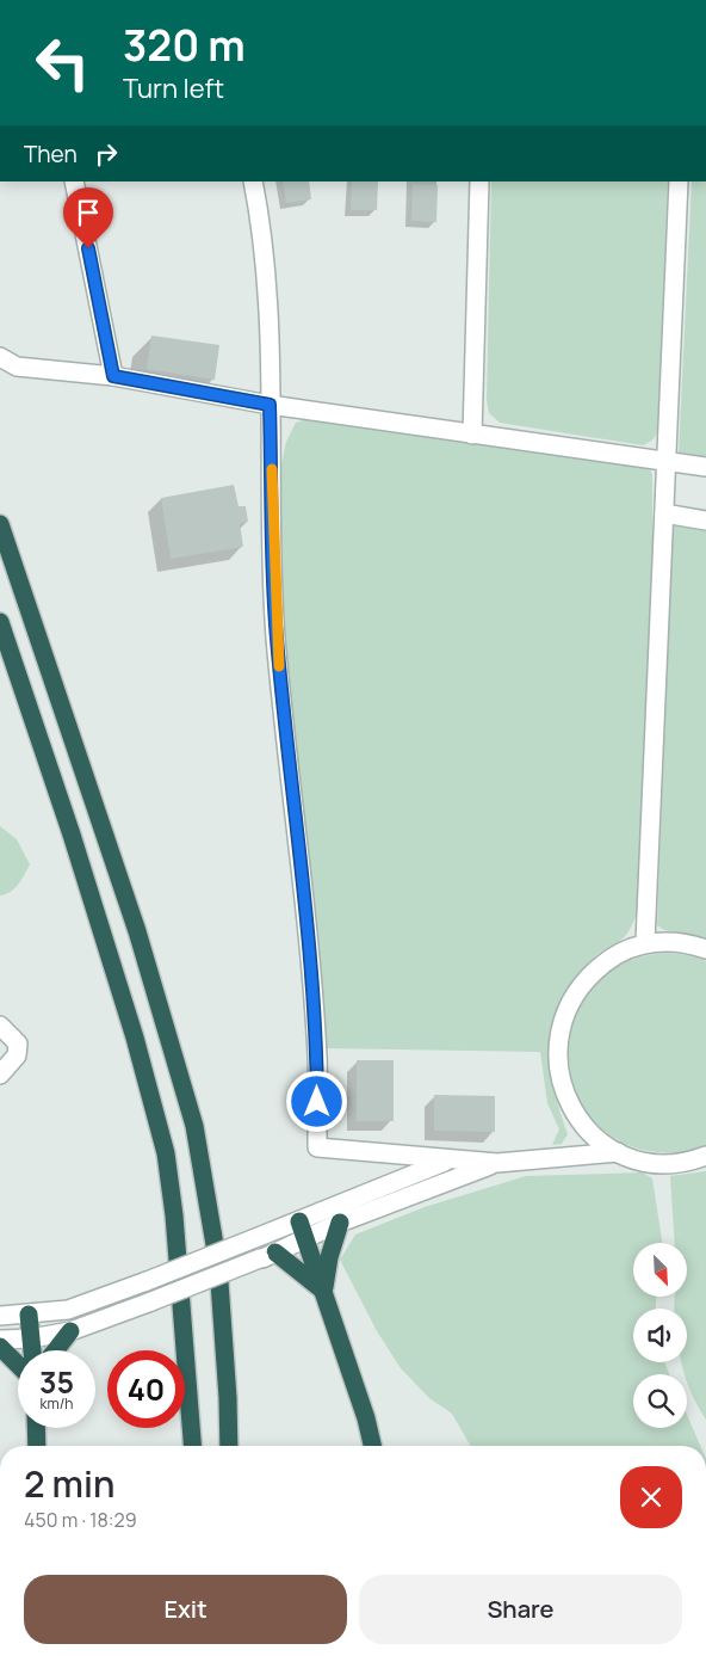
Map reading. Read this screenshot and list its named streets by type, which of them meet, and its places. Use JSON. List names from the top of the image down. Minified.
{"north":"bottom right","page":{"turn":["320 m","Turn left"],"then":"Then","speed":"35 km/h","limit":"40","heading":["2 min","450 m · 18:29"],"buttons":["Exit","Share"]}}
